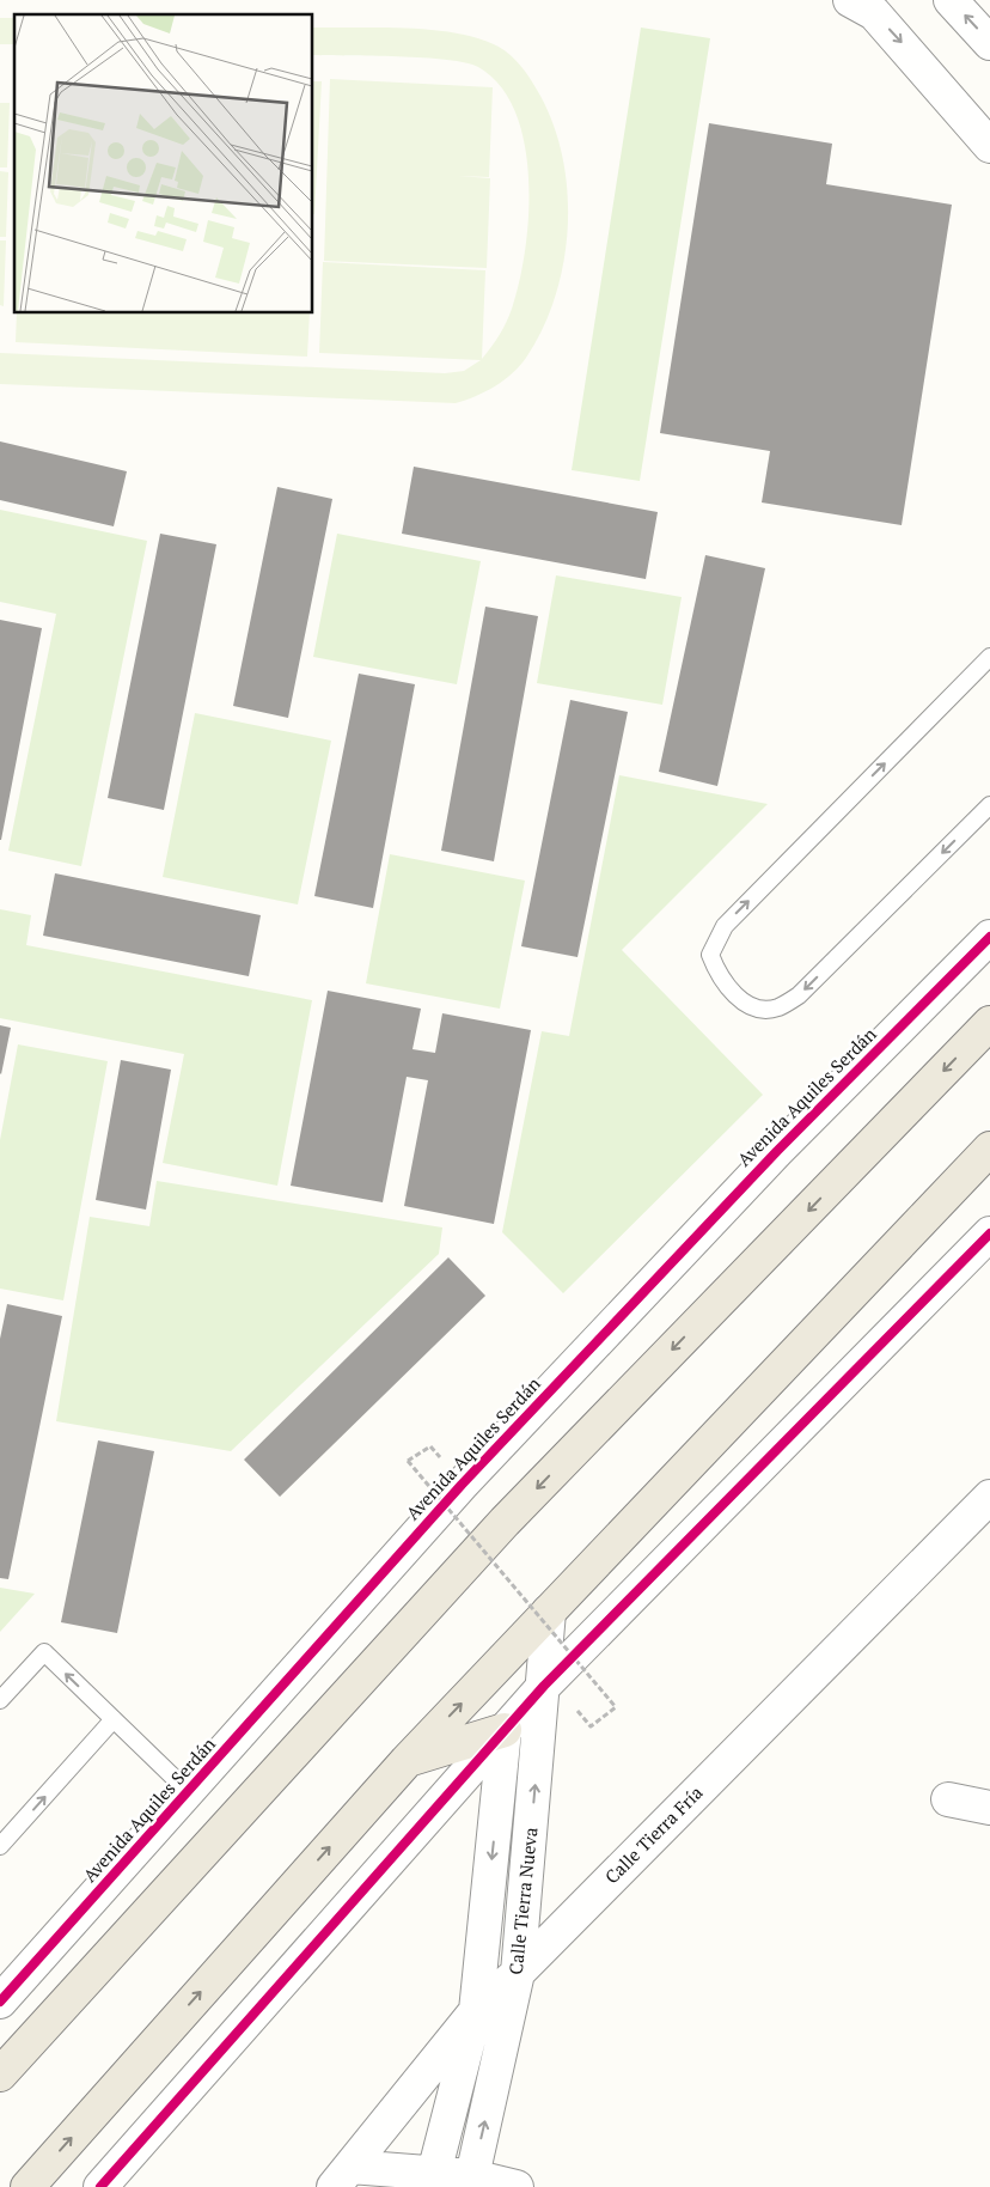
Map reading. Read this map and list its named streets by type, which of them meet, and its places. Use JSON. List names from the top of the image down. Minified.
{"streets":{"street":["Avenida Aquiles Serdán","Calle Tierra Fría","Calle Tierra Nueva"]},"crossings":[["Calle Tierra Fría","Calle Tierra Nueva"]]}
